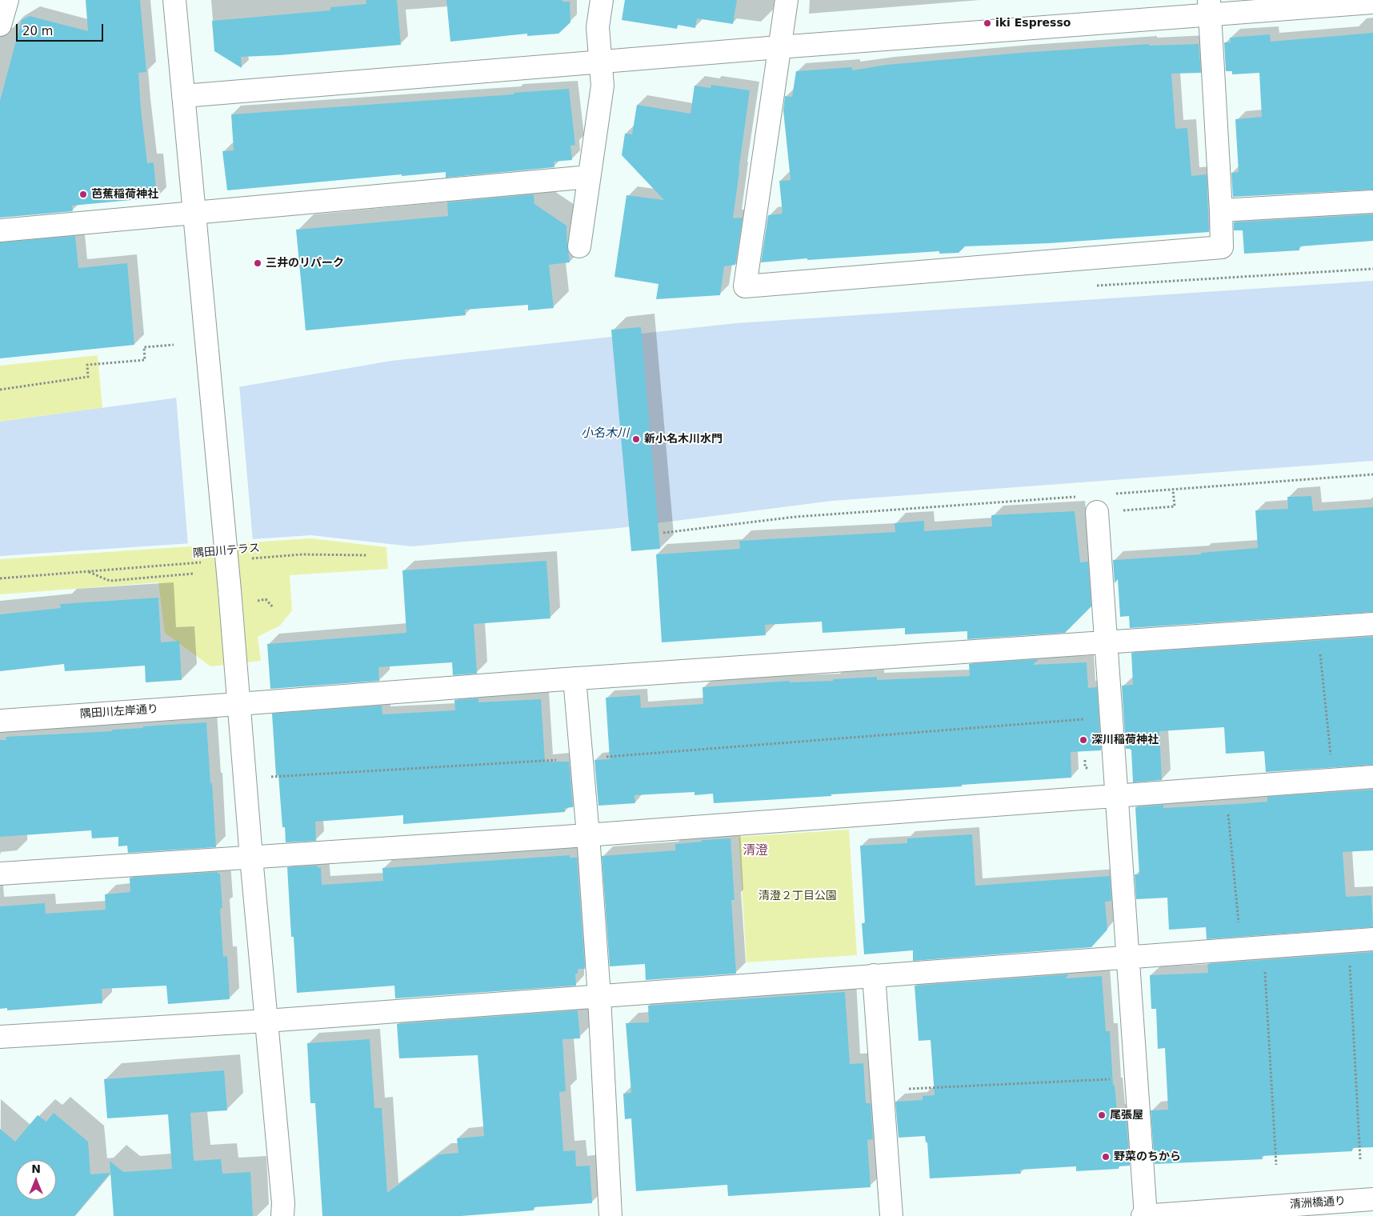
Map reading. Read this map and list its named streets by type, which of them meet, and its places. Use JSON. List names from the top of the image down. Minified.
{"streets":{"street":["隅田川左岸通り","清洲橋通り"],"path":["隅田川テラス"]},"districts":["清澄"],"water":["小名木川"],"parks":["清澄２丁目公園"],"places":["iki Espresso","芭蕉稲荷神社","三井のリパーク","新小名木川水門","深川稲荷神社","尾張屋","野菜のちから"],"scale_bar":"20 m","north":"top"}
